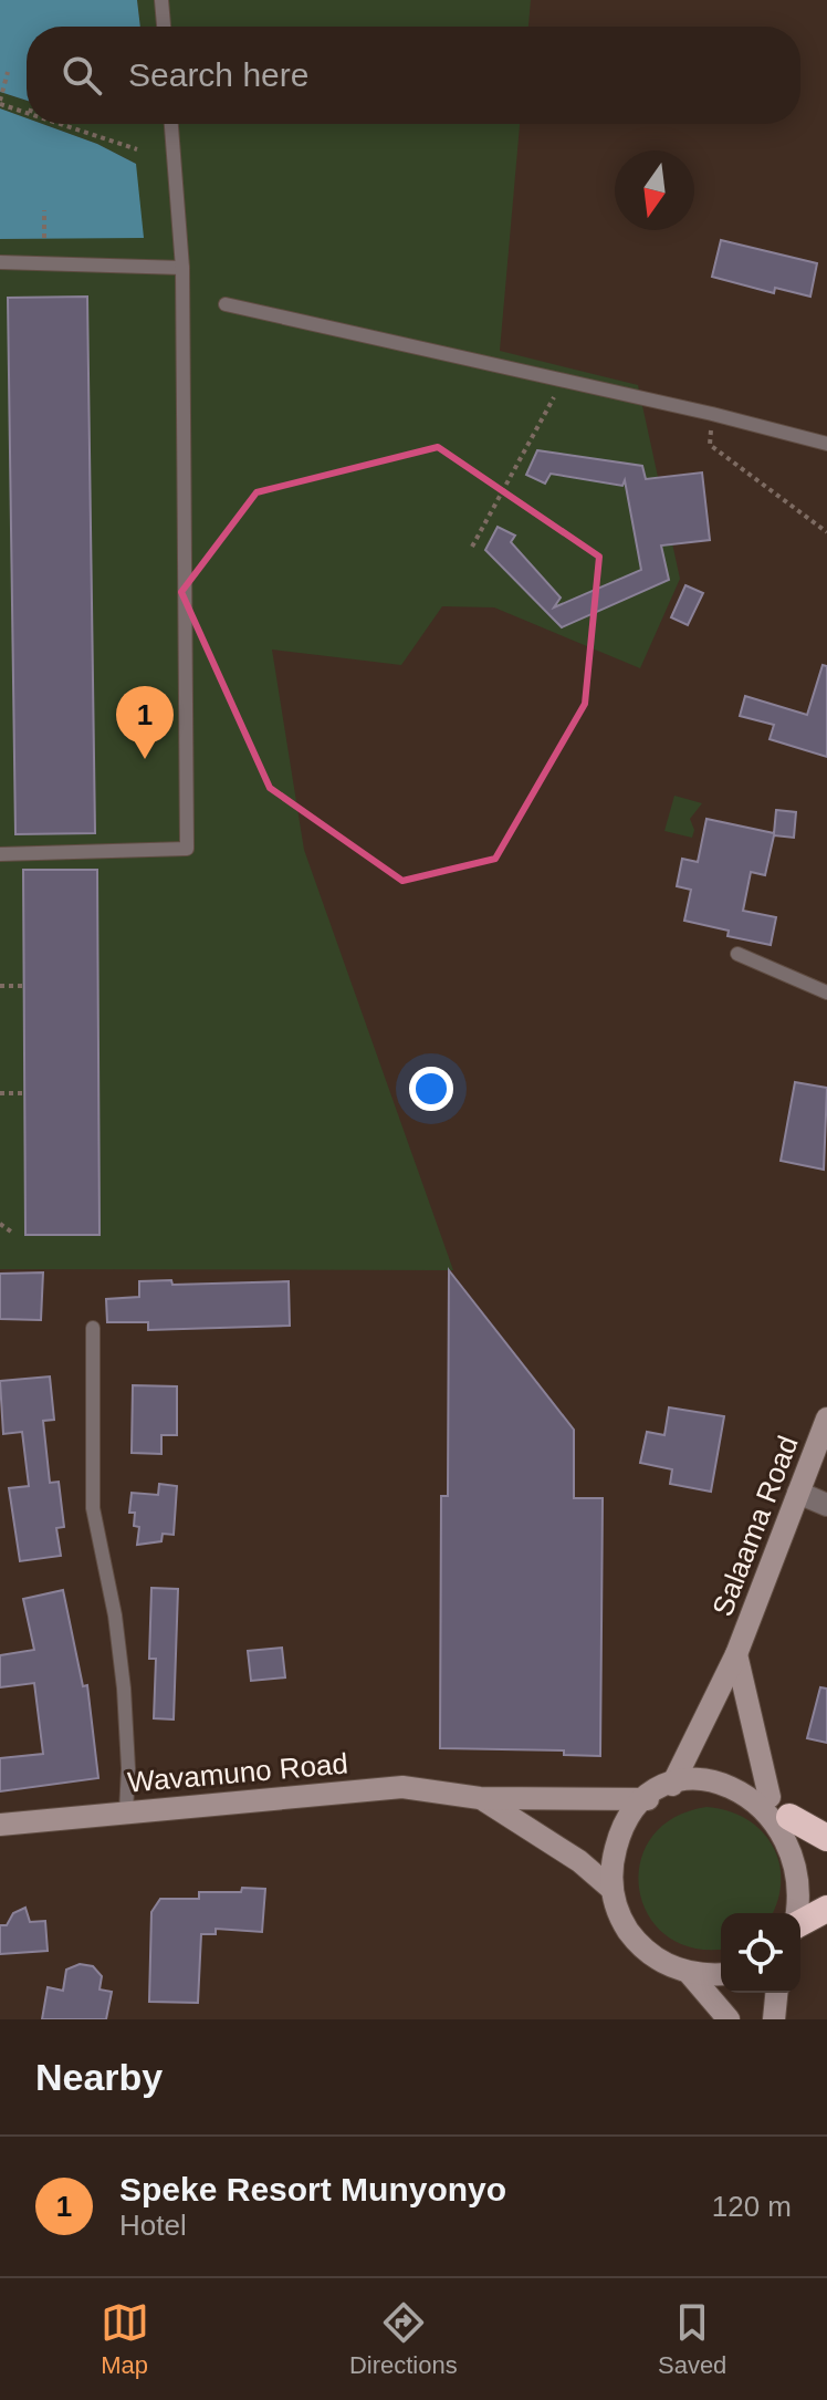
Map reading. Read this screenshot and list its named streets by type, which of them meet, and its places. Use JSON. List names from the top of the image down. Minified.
{"streets":{"main road":["Salaama Road","Wavamuno Road"]},"north":"bottom","page":{"search":"Search here","pins":"1","heading":"Nearby","list":[{"mark":"1","name":"Speke Resort Munyonyo","note":"Hotel","value":"120 m"}],"nav":["Map","Directions","Saved"]}}
